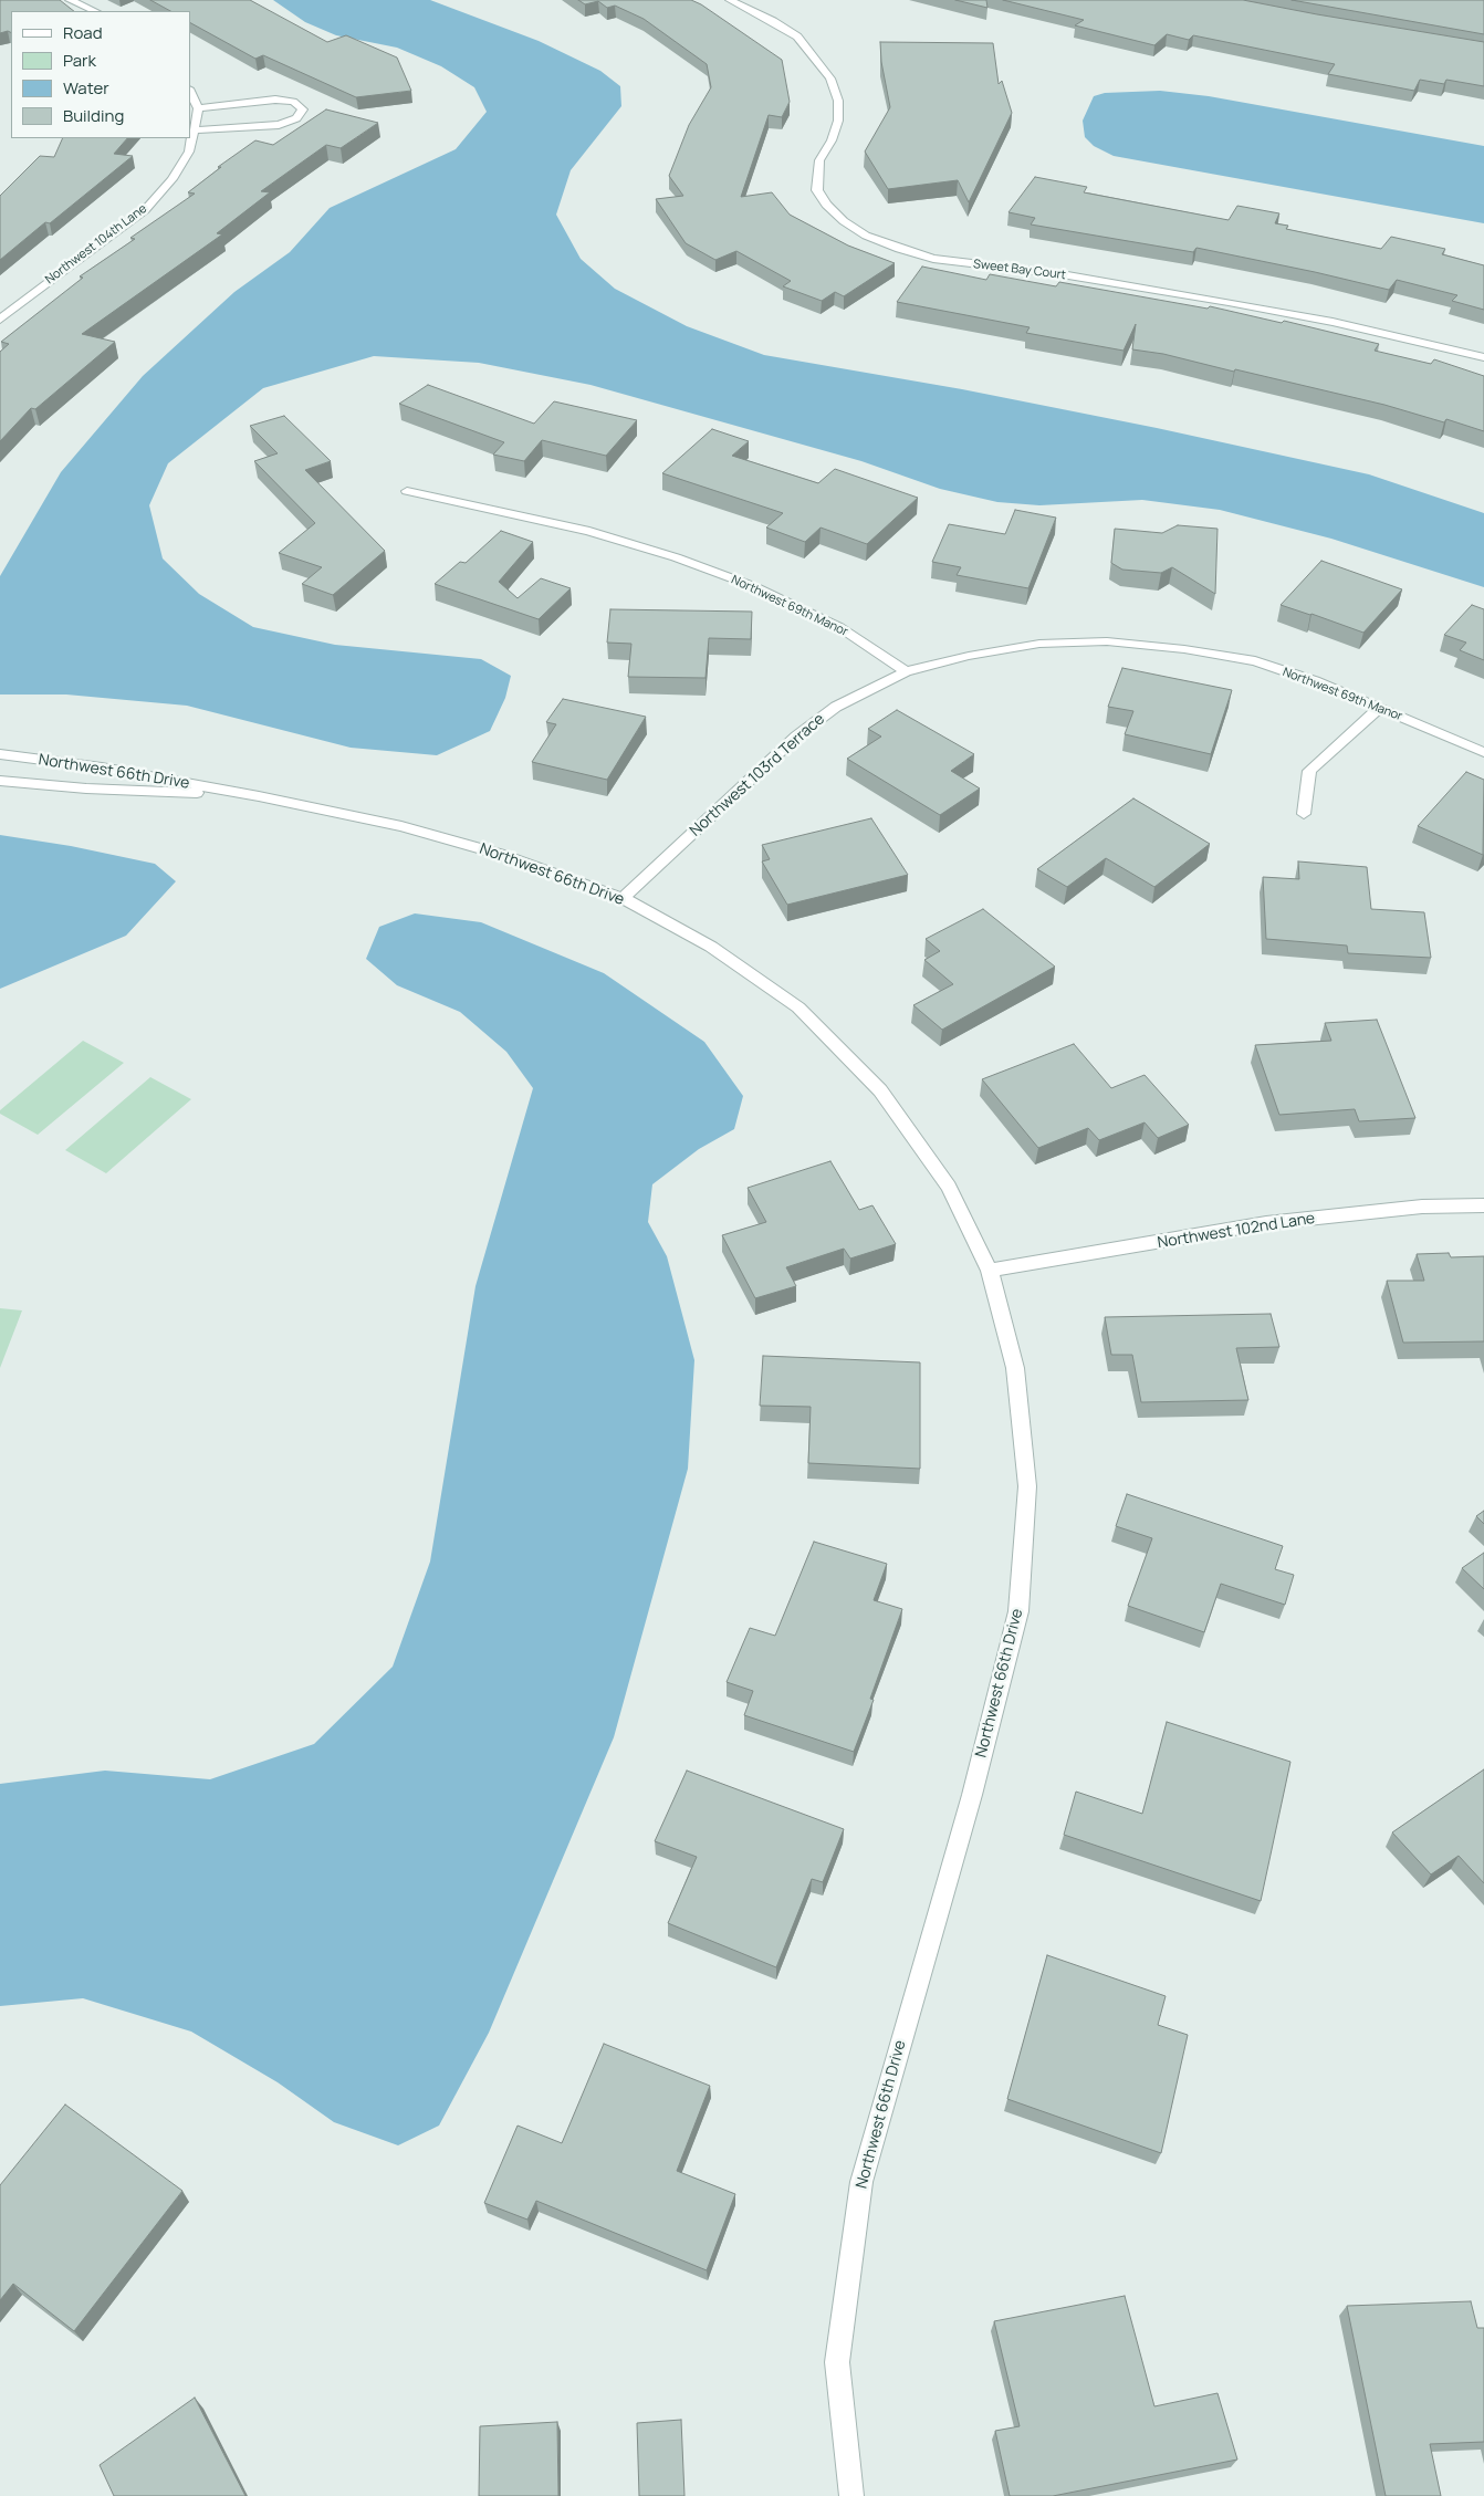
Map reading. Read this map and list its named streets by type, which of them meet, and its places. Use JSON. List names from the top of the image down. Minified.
{"streets":{"street":["Northwest 104th Lane","Sweet Bay Court","Northwest 69th Manor","Northwest 66th Drive","Northwest 103rd Terrace","Northwest 102nd Lane"]},"crossings":[["Northwest 69th Manor","Northwest 103rd Terrace"],["Northwest 66th Drive","Northwest 103rd Terrace"],["Northwest 66th Drive","Northwest 102nd Lane"]],"legend":["Road","Park","Water","Building"]}
